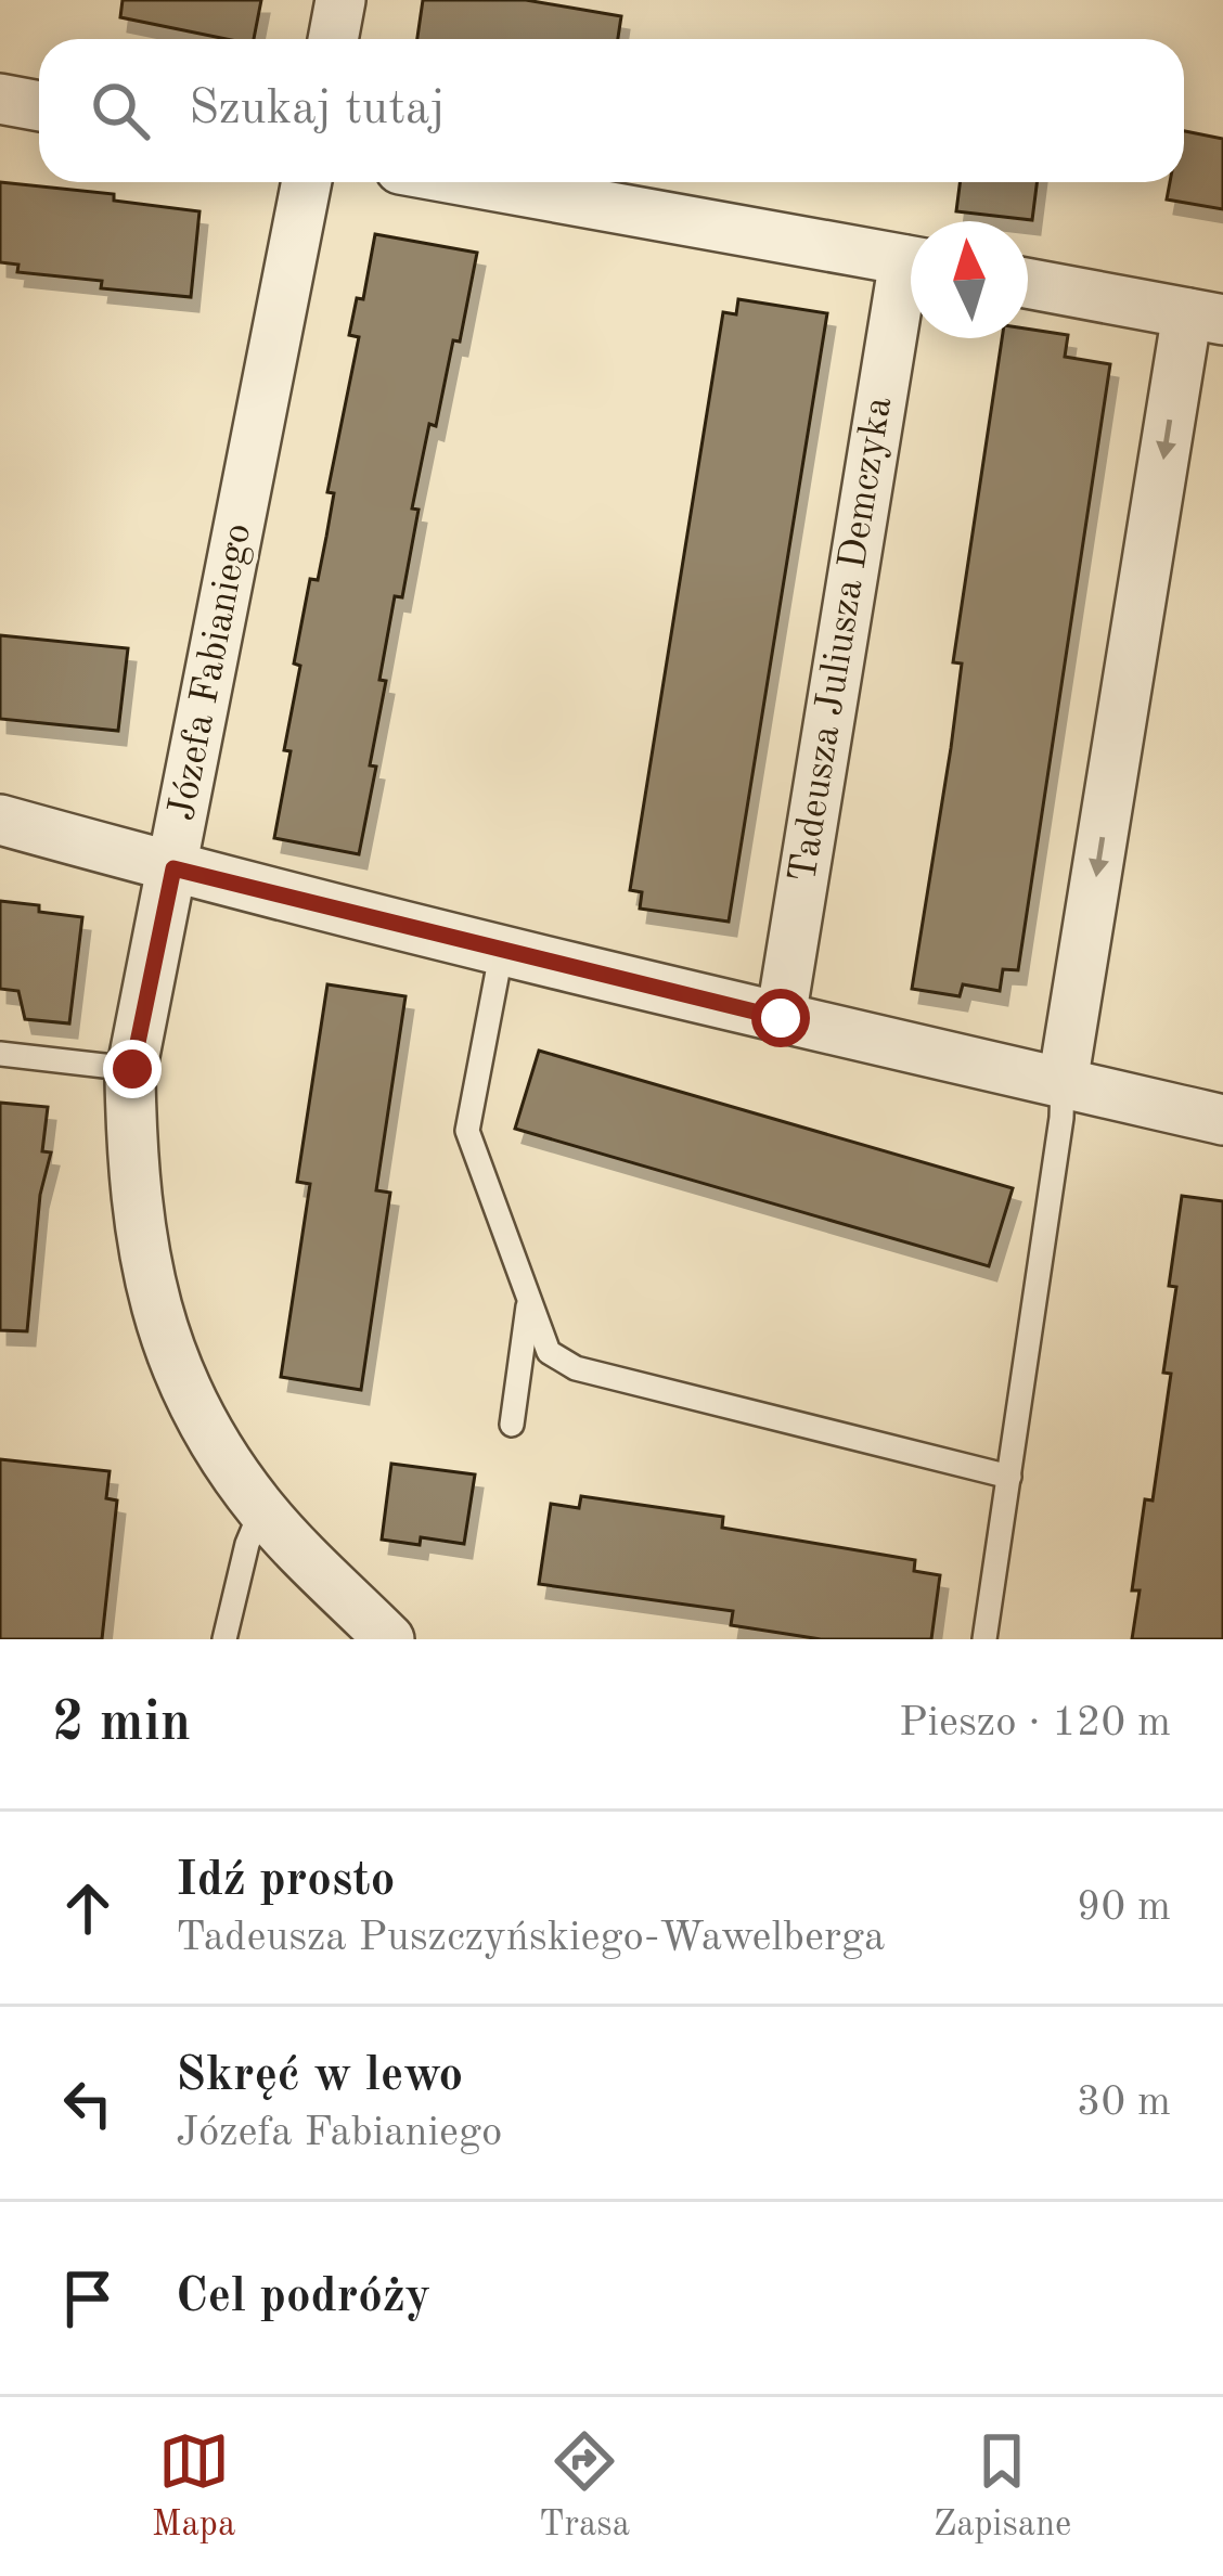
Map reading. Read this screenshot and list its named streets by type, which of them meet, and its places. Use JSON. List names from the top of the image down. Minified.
{"streets":{"street":["Tadeusza Juliusza Demczyka","Józefa Fabianiego"]},"north":"top","page":{"search":"Szukaj tutaj","heading":["2 min","Pieszo · 120 m"],"list":[["Idź prosto","Tadeusza Puszczyńskiego-Wawelberga","90 m"],["Skręć w lewo","Józefa Fabianiego","30 m"],"Cel podróży"],"nav":["Mapa","Trasa","Zapisane"]}}
